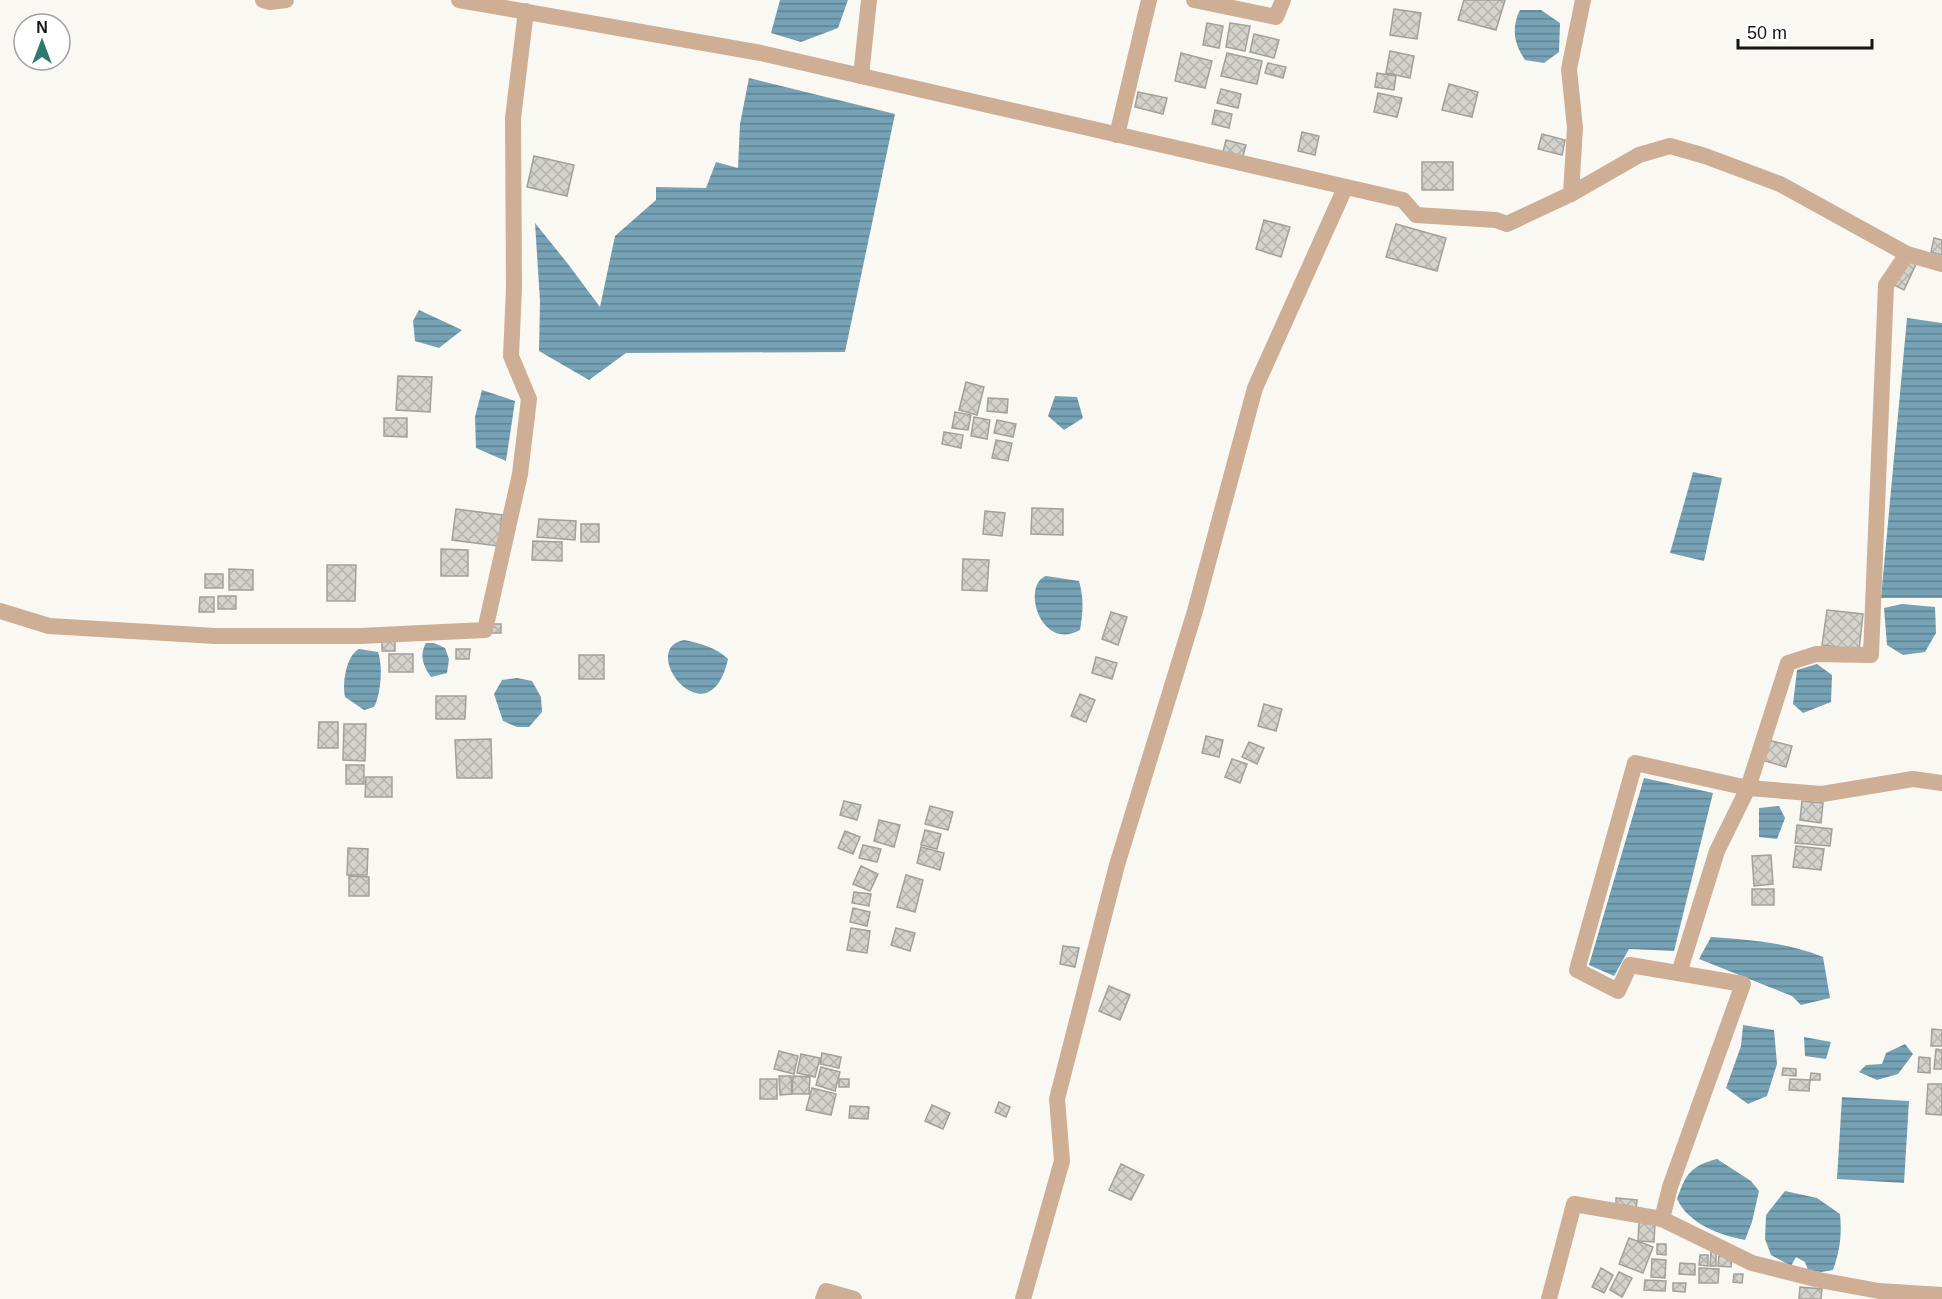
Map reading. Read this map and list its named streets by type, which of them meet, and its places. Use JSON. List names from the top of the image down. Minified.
{"scale_bar":"50 m","north":"top"}
